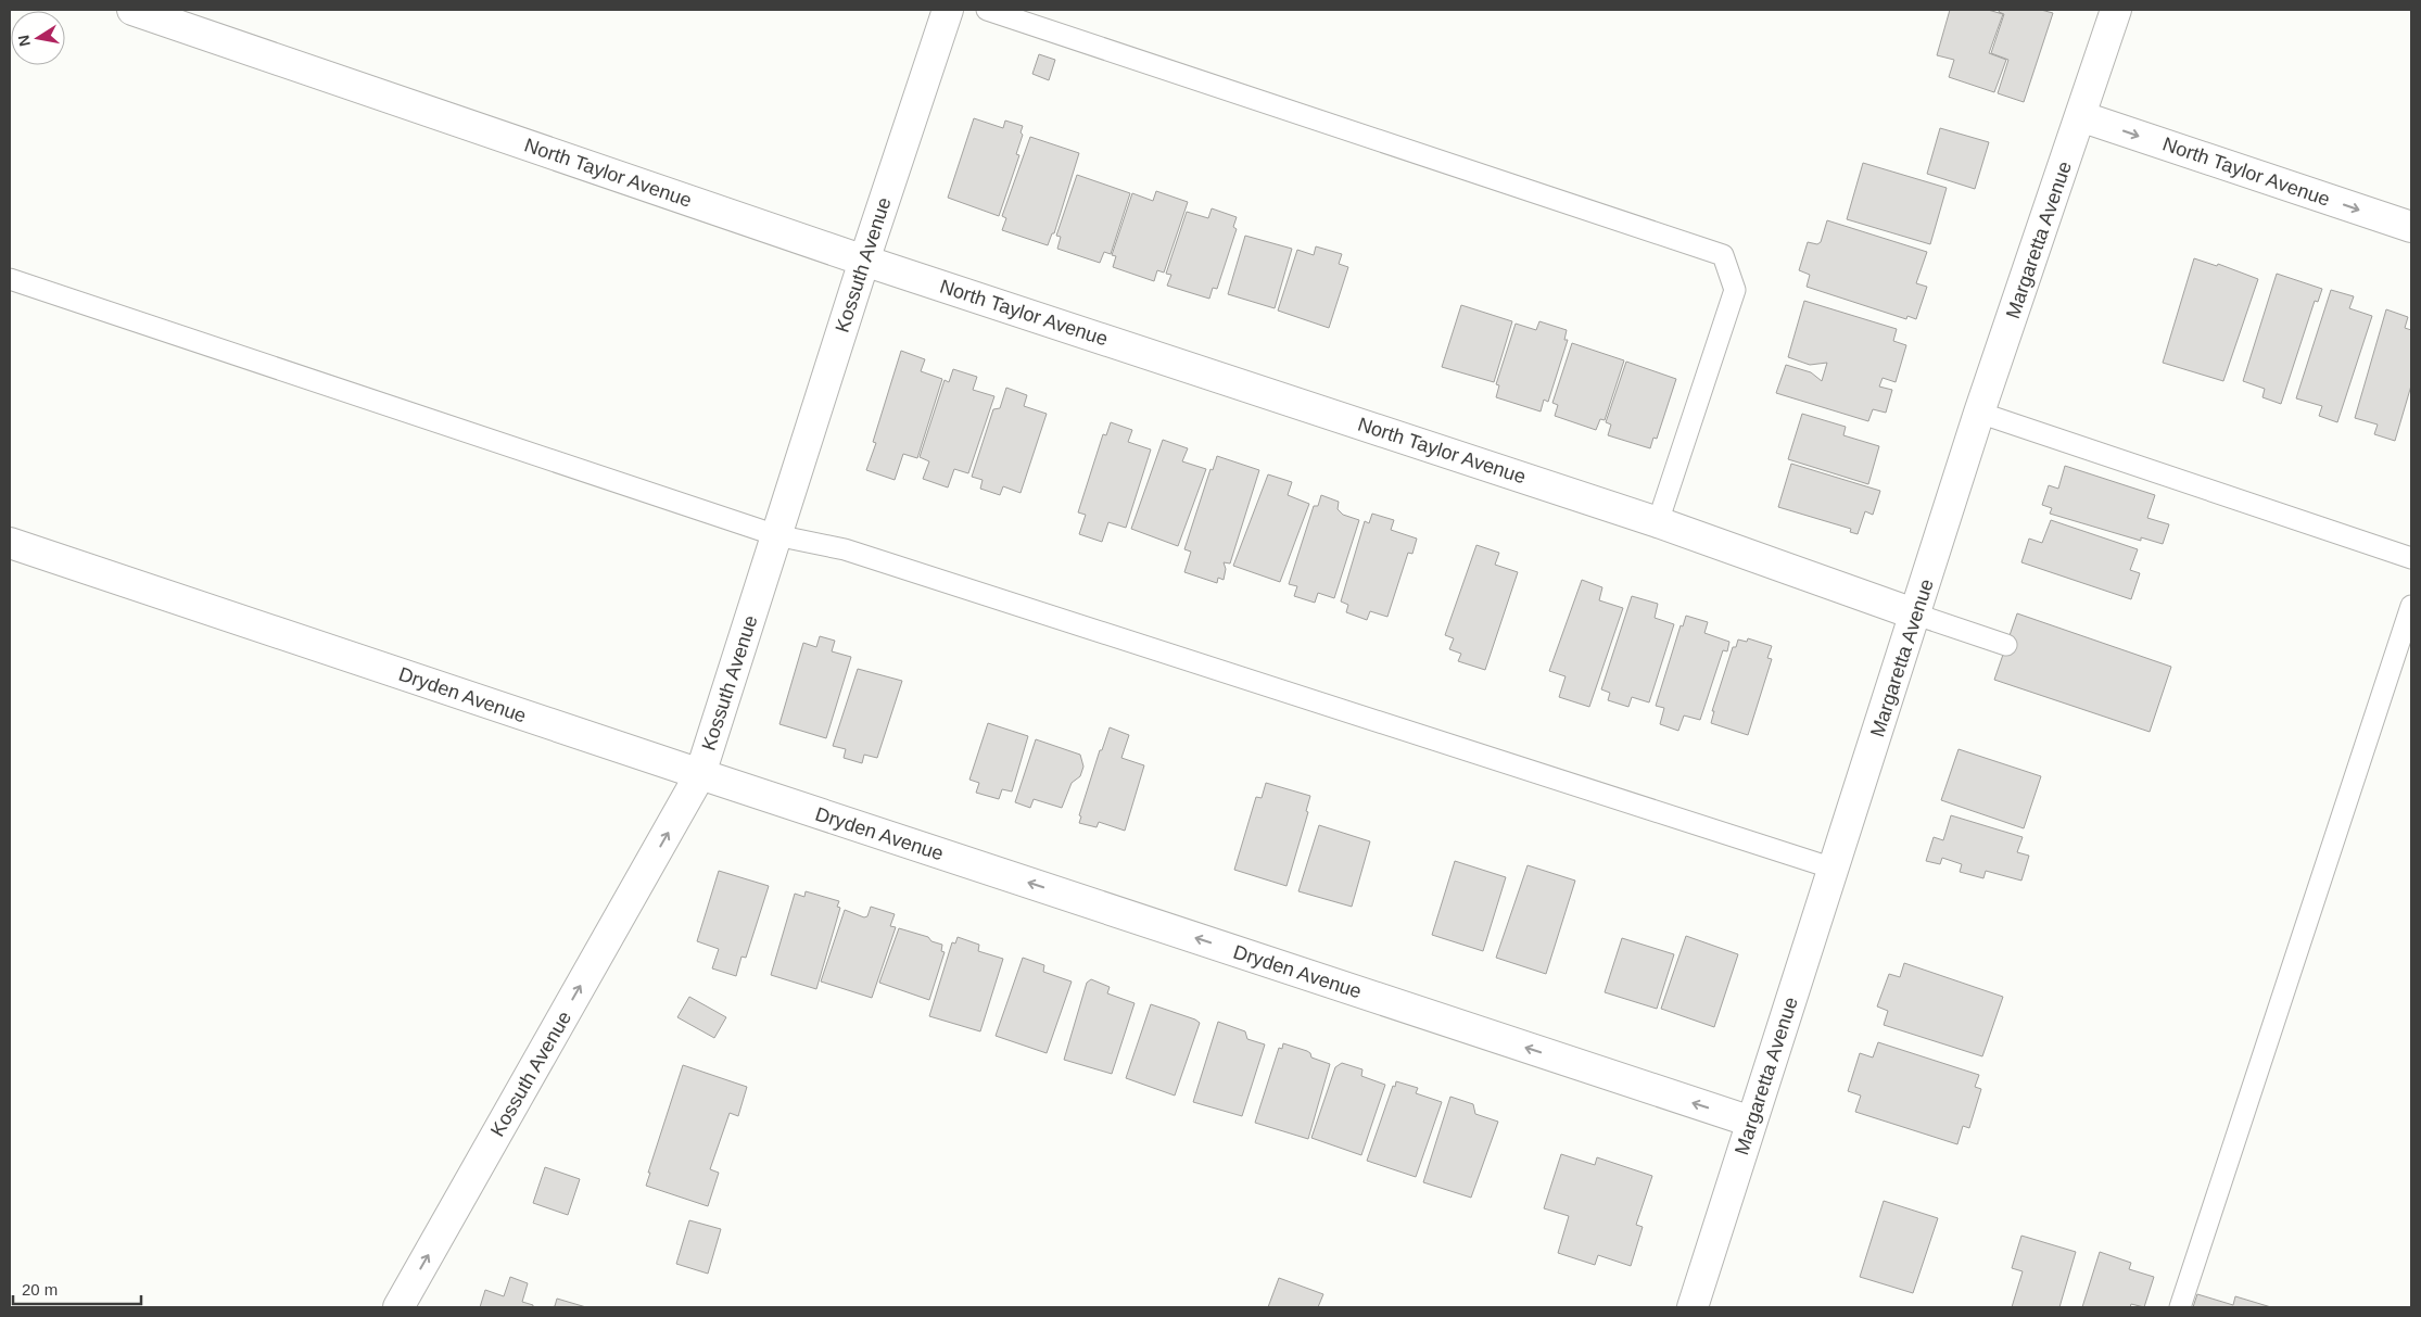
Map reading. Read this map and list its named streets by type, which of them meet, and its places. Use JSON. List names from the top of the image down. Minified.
{"streets":{"street":["North Taylor Avenue","Margaretta Avenue","Kossuth Avenue","Dryden Avenue"]},"crossings":[["North Taylor Avenue","Margaretta Avenue"],["North Taylor Avenue","Kossuth Avenue"],["Margaretta Avenue","Dryden Avenue"],["Kossuth Avenue","Dryden Avenue"]],"one_way":["Kossuth Avenue","Dryden Avenue"],"scale_bar":"20 m","north":"left"}
